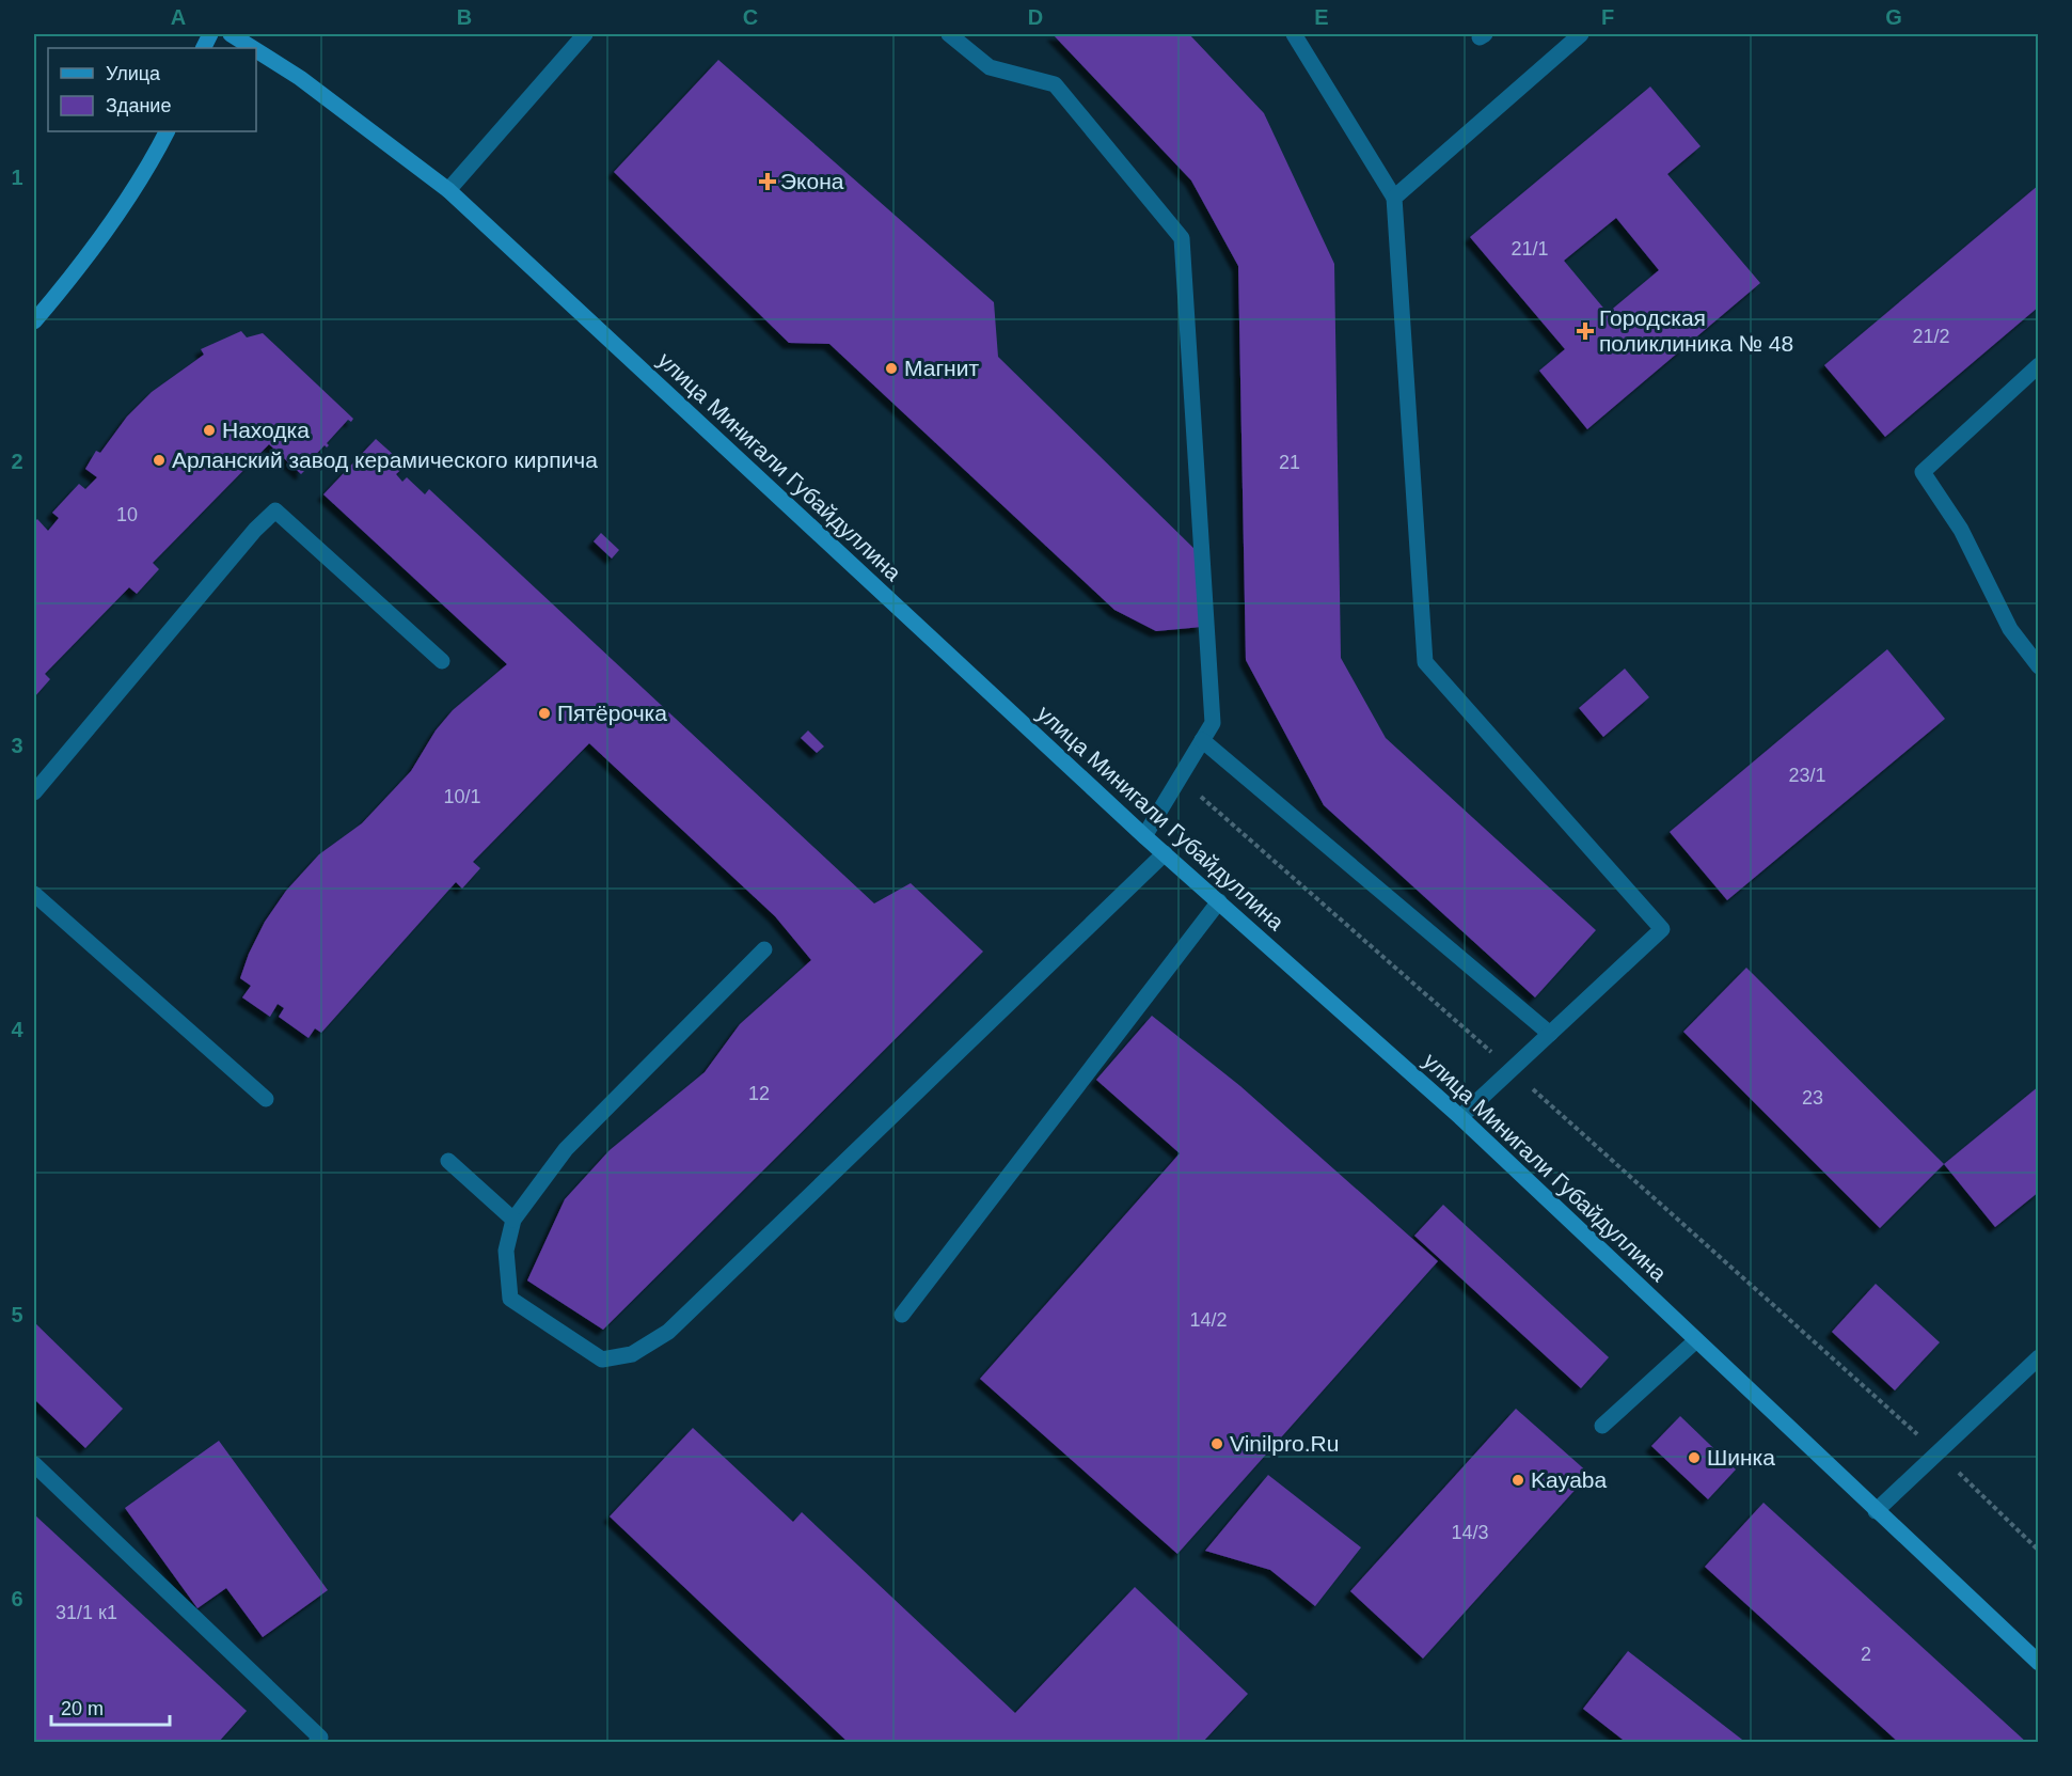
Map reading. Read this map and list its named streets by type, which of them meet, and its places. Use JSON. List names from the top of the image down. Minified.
{"streets":{"main road":["улица Минигали Губайдуллина"]},"places":{"health":["Экона","Городская поликлиника № 48"],"other":["Магнит","Находка","Арланский завод керамического кирпича","Пятёрочка","Vinilpro.Ru","Шинка","Kayaba"]},"house_numbers":["21/1","21/2","21","10","23/1","10/1","12","23","14/2","14/3","31/1 к1","2"],"legend":["Улица","Здание"],"scale_bar":"20 m","grid":{"columns":["A","B","C","D","E","F","G"],"rows":["1","2","3","4","5","6"]}}
